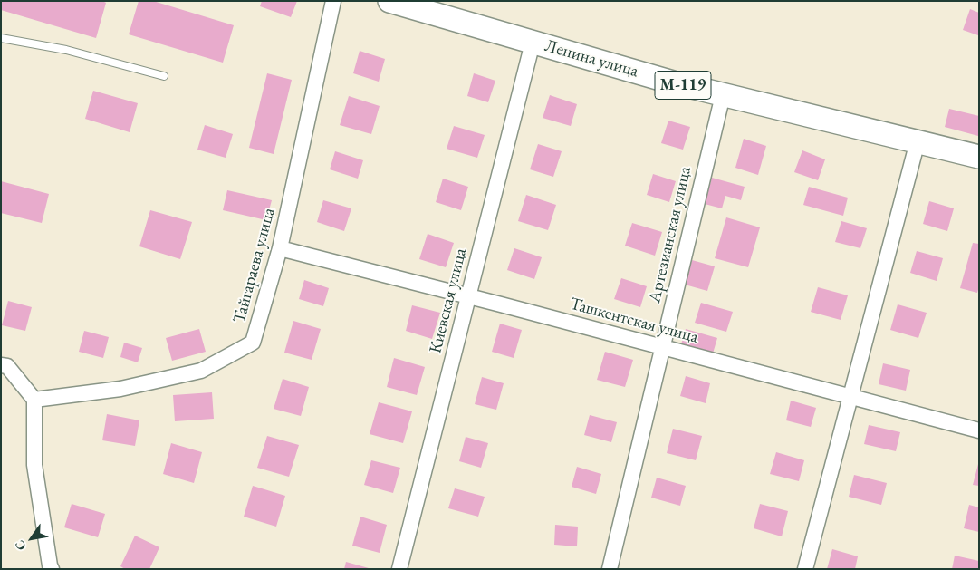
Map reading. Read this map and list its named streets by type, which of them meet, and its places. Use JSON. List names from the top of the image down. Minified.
{"streets":{"main road":["Ленина улица","М-119"],"street":["Артезианская улица","Тайгараева улица","Киевская улица","Ташкентская улица"]},"crossings":[["Ленина улица","Артезианская улица"],["Ленина улица","Киевская улица"],["Артезианская улица","Ташкентская улица"],["Тайгараева улица","Ташкентская улица"],["Киевская улица","Ташкентская улица"]],"north":"bottom left"}
